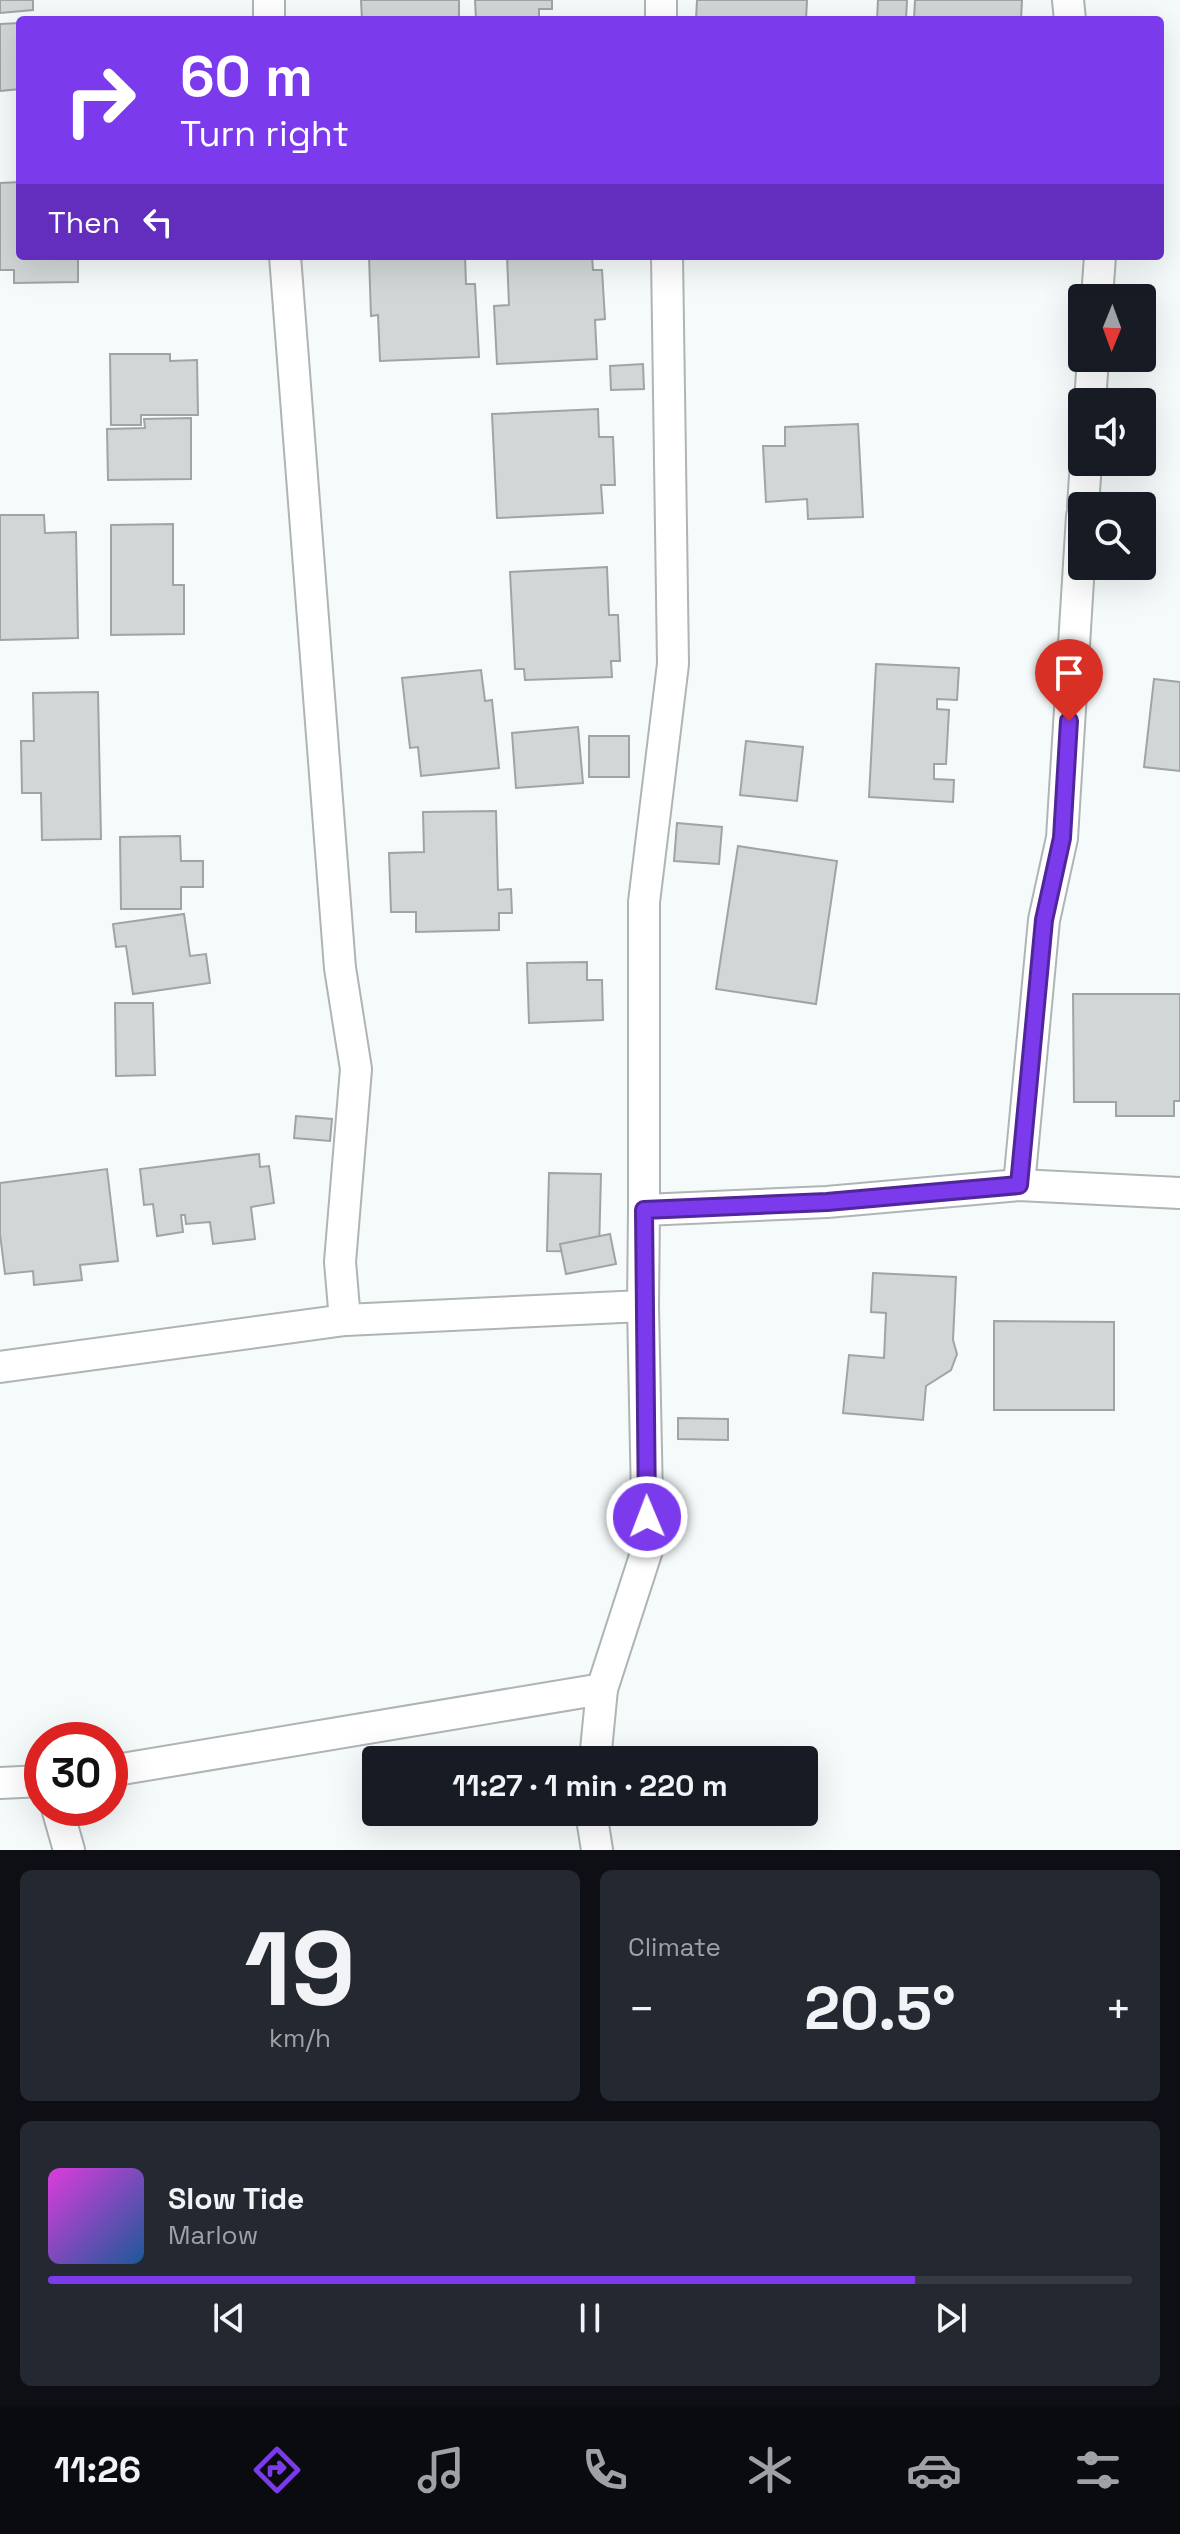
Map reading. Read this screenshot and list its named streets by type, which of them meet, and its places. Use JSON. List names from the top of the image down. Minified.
{"north":"bottom","page":{"turn":["60 m","Turn right"],"then":"Then","limit":"30","trip":"11:27 · 1 min · 220 m","tile":[["19","km/h"],"Climate"],"heat":["−","20.5°","+"],"song":["Slow Tide","Marlow"],"tabs":"11:26"}}
